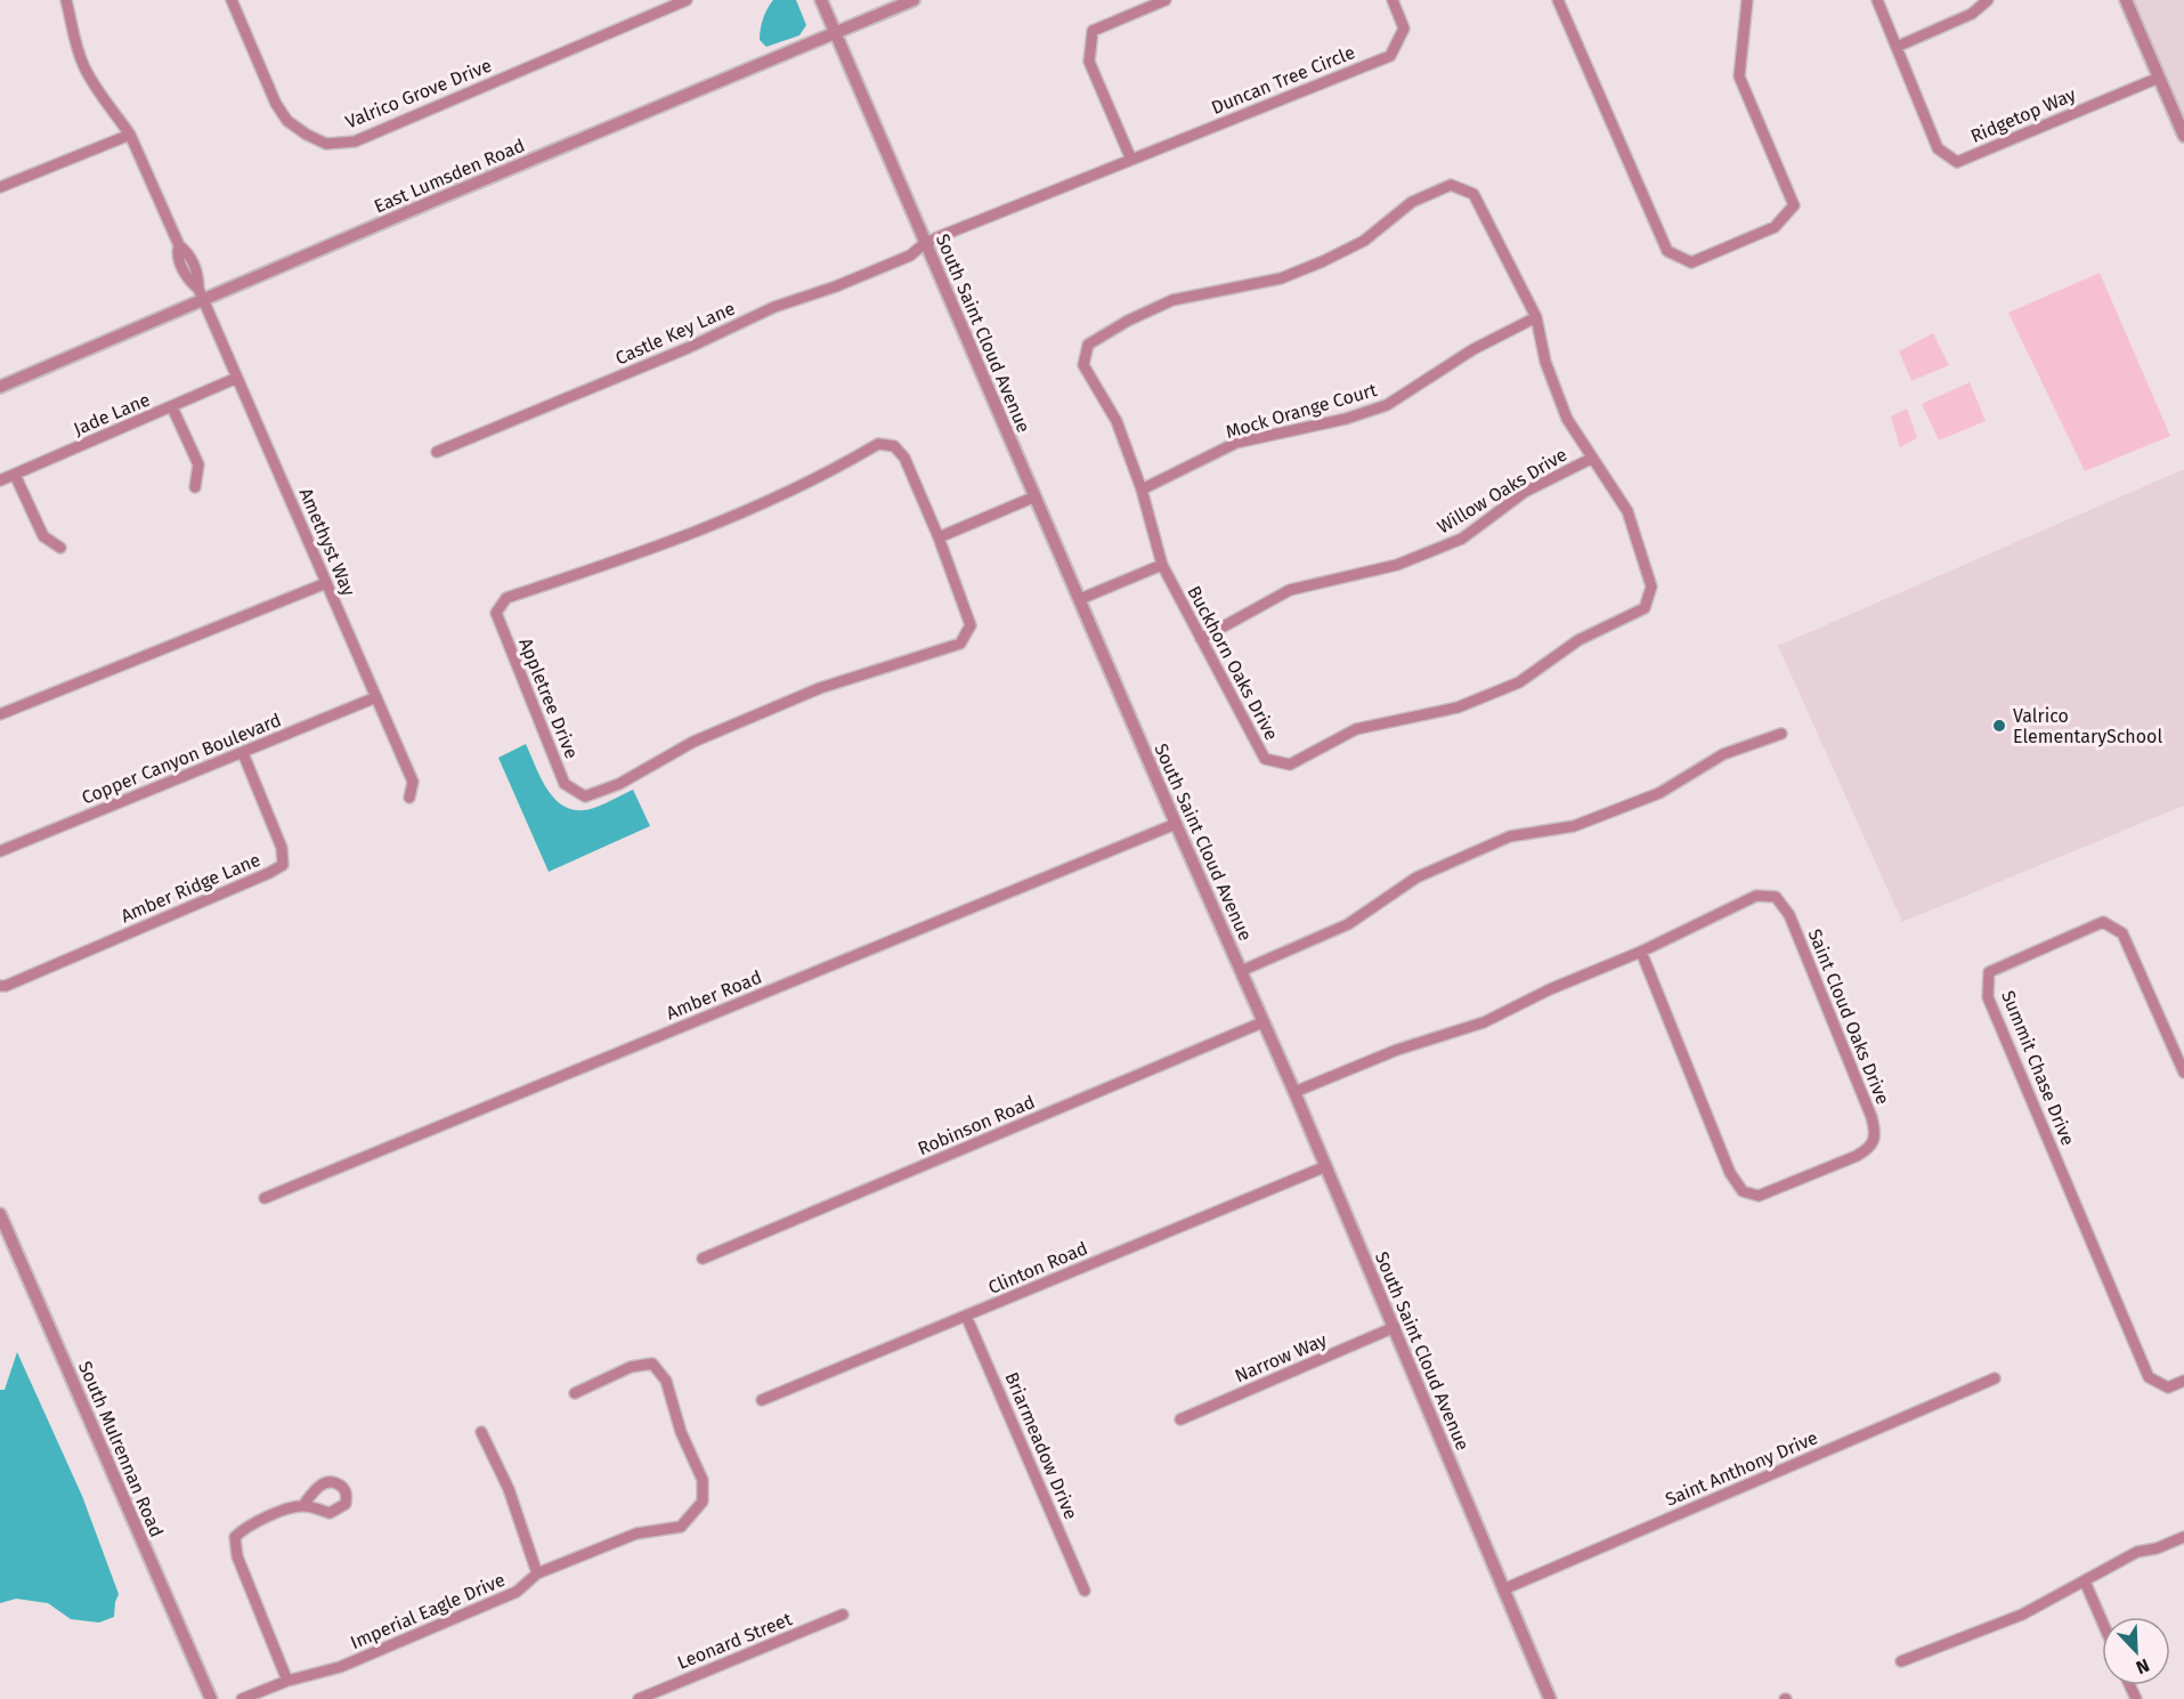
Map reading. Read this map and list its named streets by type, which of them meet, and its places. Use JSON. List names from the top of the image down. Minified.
{"streets":{"street":["Duncan Tree Circle","Valrico Grove Drive","Ridgetop Way","East Lumsden Road","Castle Key Lane","South Saint Cloud Avenue","Mock Orange Court","Jade Lane","Willow Oaks Drive","Amethyst Way","Buckhorn Oaks Drive","Appletree Drive","Copper Canyon Boulevard","Amber Ridge Lane","Amber Road","Saint Cloud Oaks Drive","Summit Chase Drive","Robinson Road","Clinton Road","Narrow Way","Briarmeadow Drive","South Mulrennan Road","Saint Anthony Drive","Imperial Eagle Drive","Leonard Street"]},"crossings":[["Duncan Tree Circle","Castle Key Lane"],["Duncan Tree Circle","South Saint Cloud Avenue"],["East Lumsden Road","South Saint Cloud Avenue"],["East Lumsden Road","Amethyst Way"],["Castle Key Lane","South Saint Cloud Avenue"],["South Saint Cloud Avenue","Amber Road"],["South Saint Cloud Avenue","Saint Cloud Oaks Drive"],["South Saint Cloud Avenue","Robinson Road"],["South Saint Cloud Avenue","Clinton Road"],["South Saint Cloud Avenue","Narrow Way"],["South Saint Cloud Avenue","Saint Anthony Drive"],["Mock Orange Court","Buckhorn Oaks Drive"],["Jade Lane","Amethyst Way"],["Willow Oaks Drive","Buckhorn Oaks Drive"],["Amethyst Way","Copper Canyon Boulevard"],["Copper Canyon Boulevard","Amber Ridge Lane"],["Clinton Road","Briarmeadow Drive"]],"places":["Valrico ElementarySchool"],"north":"bottom right"}
